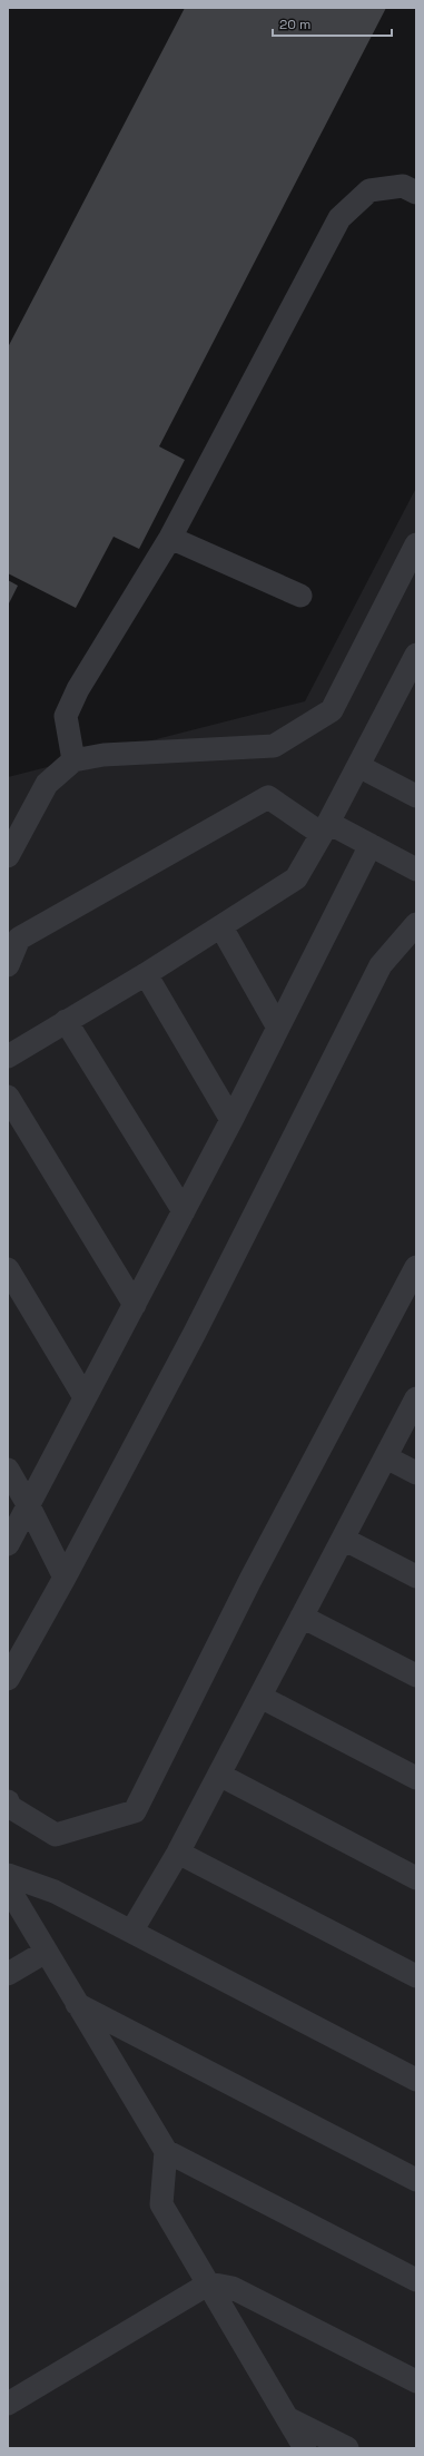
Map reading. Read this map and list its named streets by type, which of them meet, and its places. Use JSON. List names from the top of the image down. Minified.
{"scale_bar":"20 m"}
